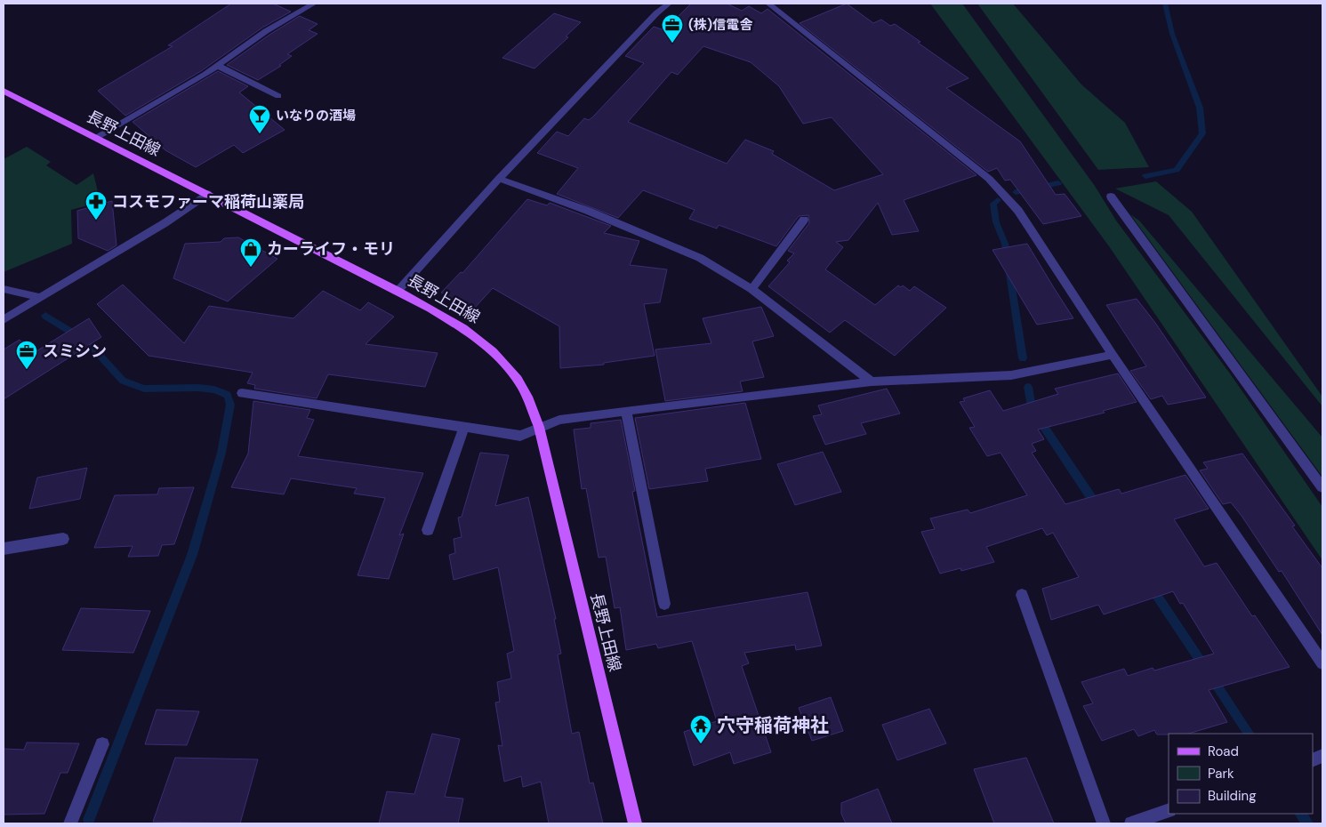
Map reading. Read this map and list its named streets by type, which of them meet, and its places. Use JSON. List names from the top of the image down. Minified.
{"streets":{"main road":["長野上田線"]},"places":{"office":["(株)信電舎","スミシン"],"bar":["いなりの酒場"],"pharmacy":["コスモファーマ稲荷山薬局"],"shop":["カーライフ・モリ"],"temple":["穴守稲荷神社"]},"legend":["Road","Park","Building"]}
